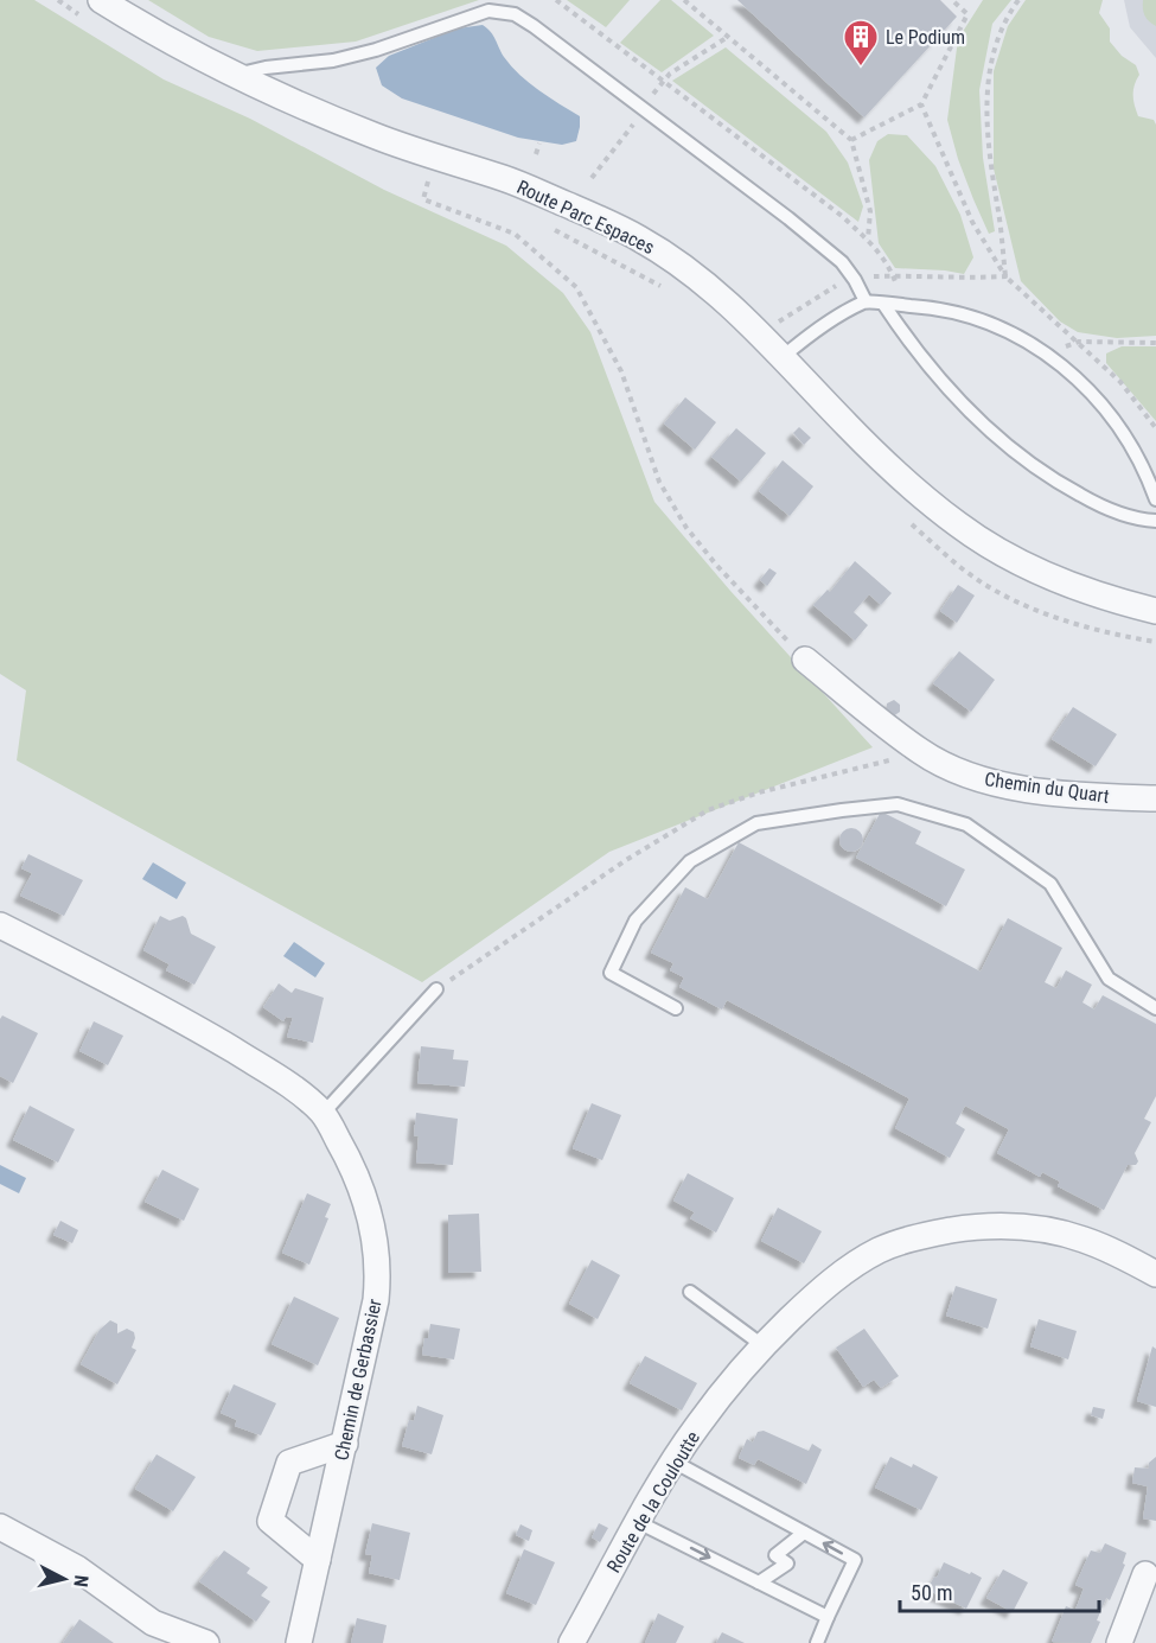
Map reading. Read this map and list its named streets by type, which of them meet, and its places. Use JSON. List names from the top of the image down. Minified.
{"streets":{"street":["Route Parc Espaces","Chemin du Quart","Chemin de Gerbassier","Route de la Couloutte"]},"places":{"building":["Le Podium"]},"scale_bar":"50 m","north":"right"}
